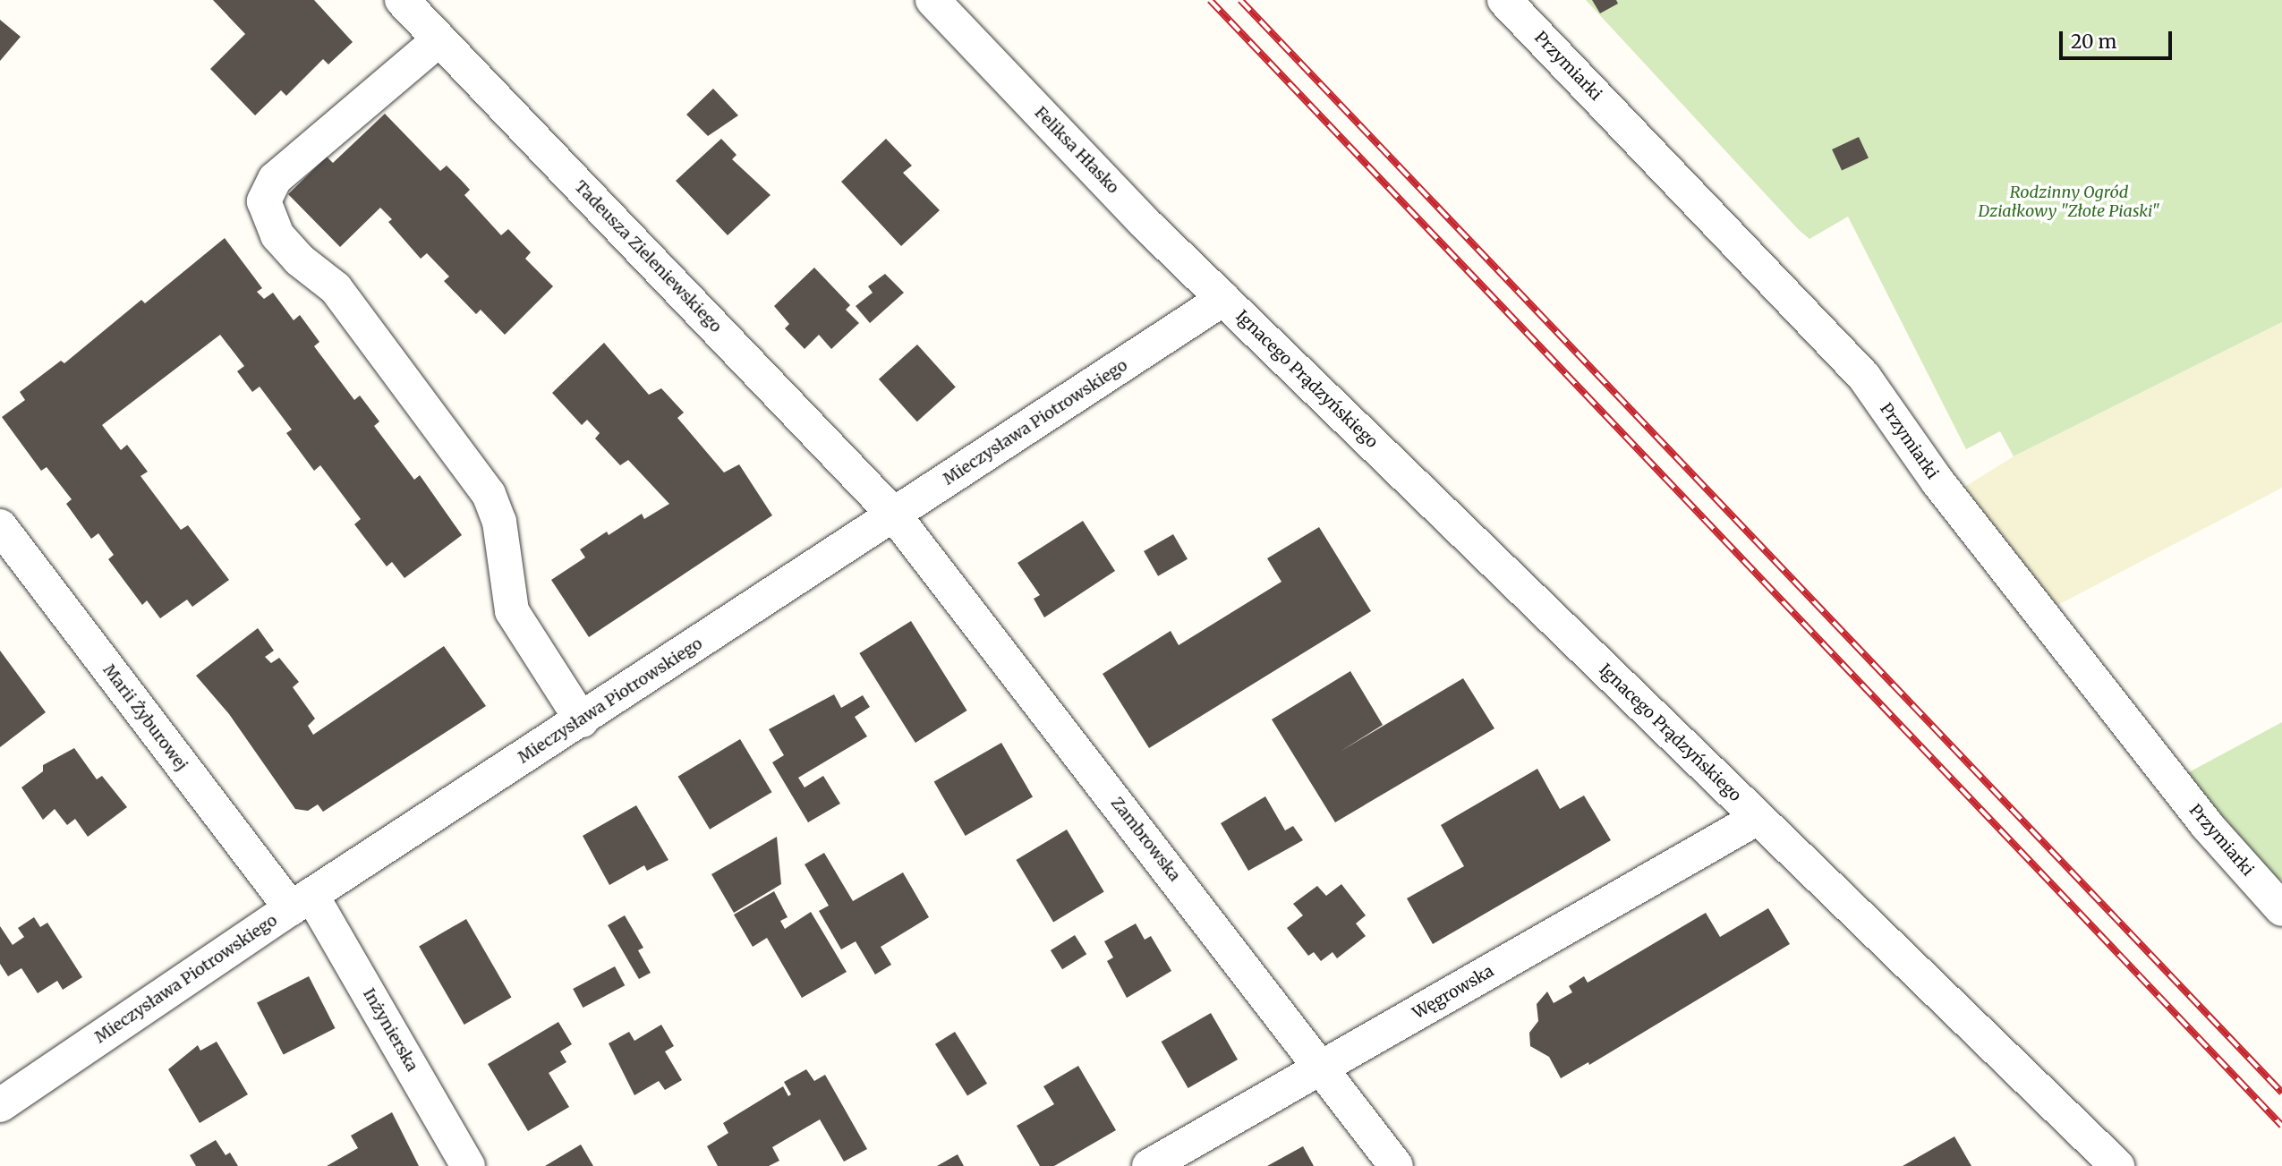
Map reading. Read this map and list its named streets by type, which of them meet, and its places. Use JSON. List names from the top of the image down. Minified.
{"streets":{"street":["Przymiarki","Feliksa Hłasko","Tadeusza Zieleniewskiego","Ignacego Prądzyńskiego","Mieczysława Piotrowskiego","Marii Żyburowej","Zambrowska","Węgrowska","Inżynierska"]},"crossings":[["Feliksa Hłasko","Ignacego Prądzyńskiego"],["Feliksa Hłasko","Mieczysława Piotrowskiego"],["Tadeusza Zieleniewskiego","Mieczysława Piotrowskiego"],["Tadeusza Zieleniewskiego","Zambrowska"],["Ignacego Prądzyńskiego","Mieczysława Piotrowskiego"],["Ignacego Prądzyńskiego","Węgrowska"],["Mieczysława Piotrowskiego","Marii Żyburowej"],["Mieczysława Piotrowskiego","Zambrowska"],["Mieczysława Piotrowskiego","Inżynierska"],["Marii Żyburowej","Inżynierska"],["Zambrowska","Węgrowska"]],"parks":["Rodzinny Ogród Działkowy \"Złote Piaski\""],"scale_bar":"20 m"}
